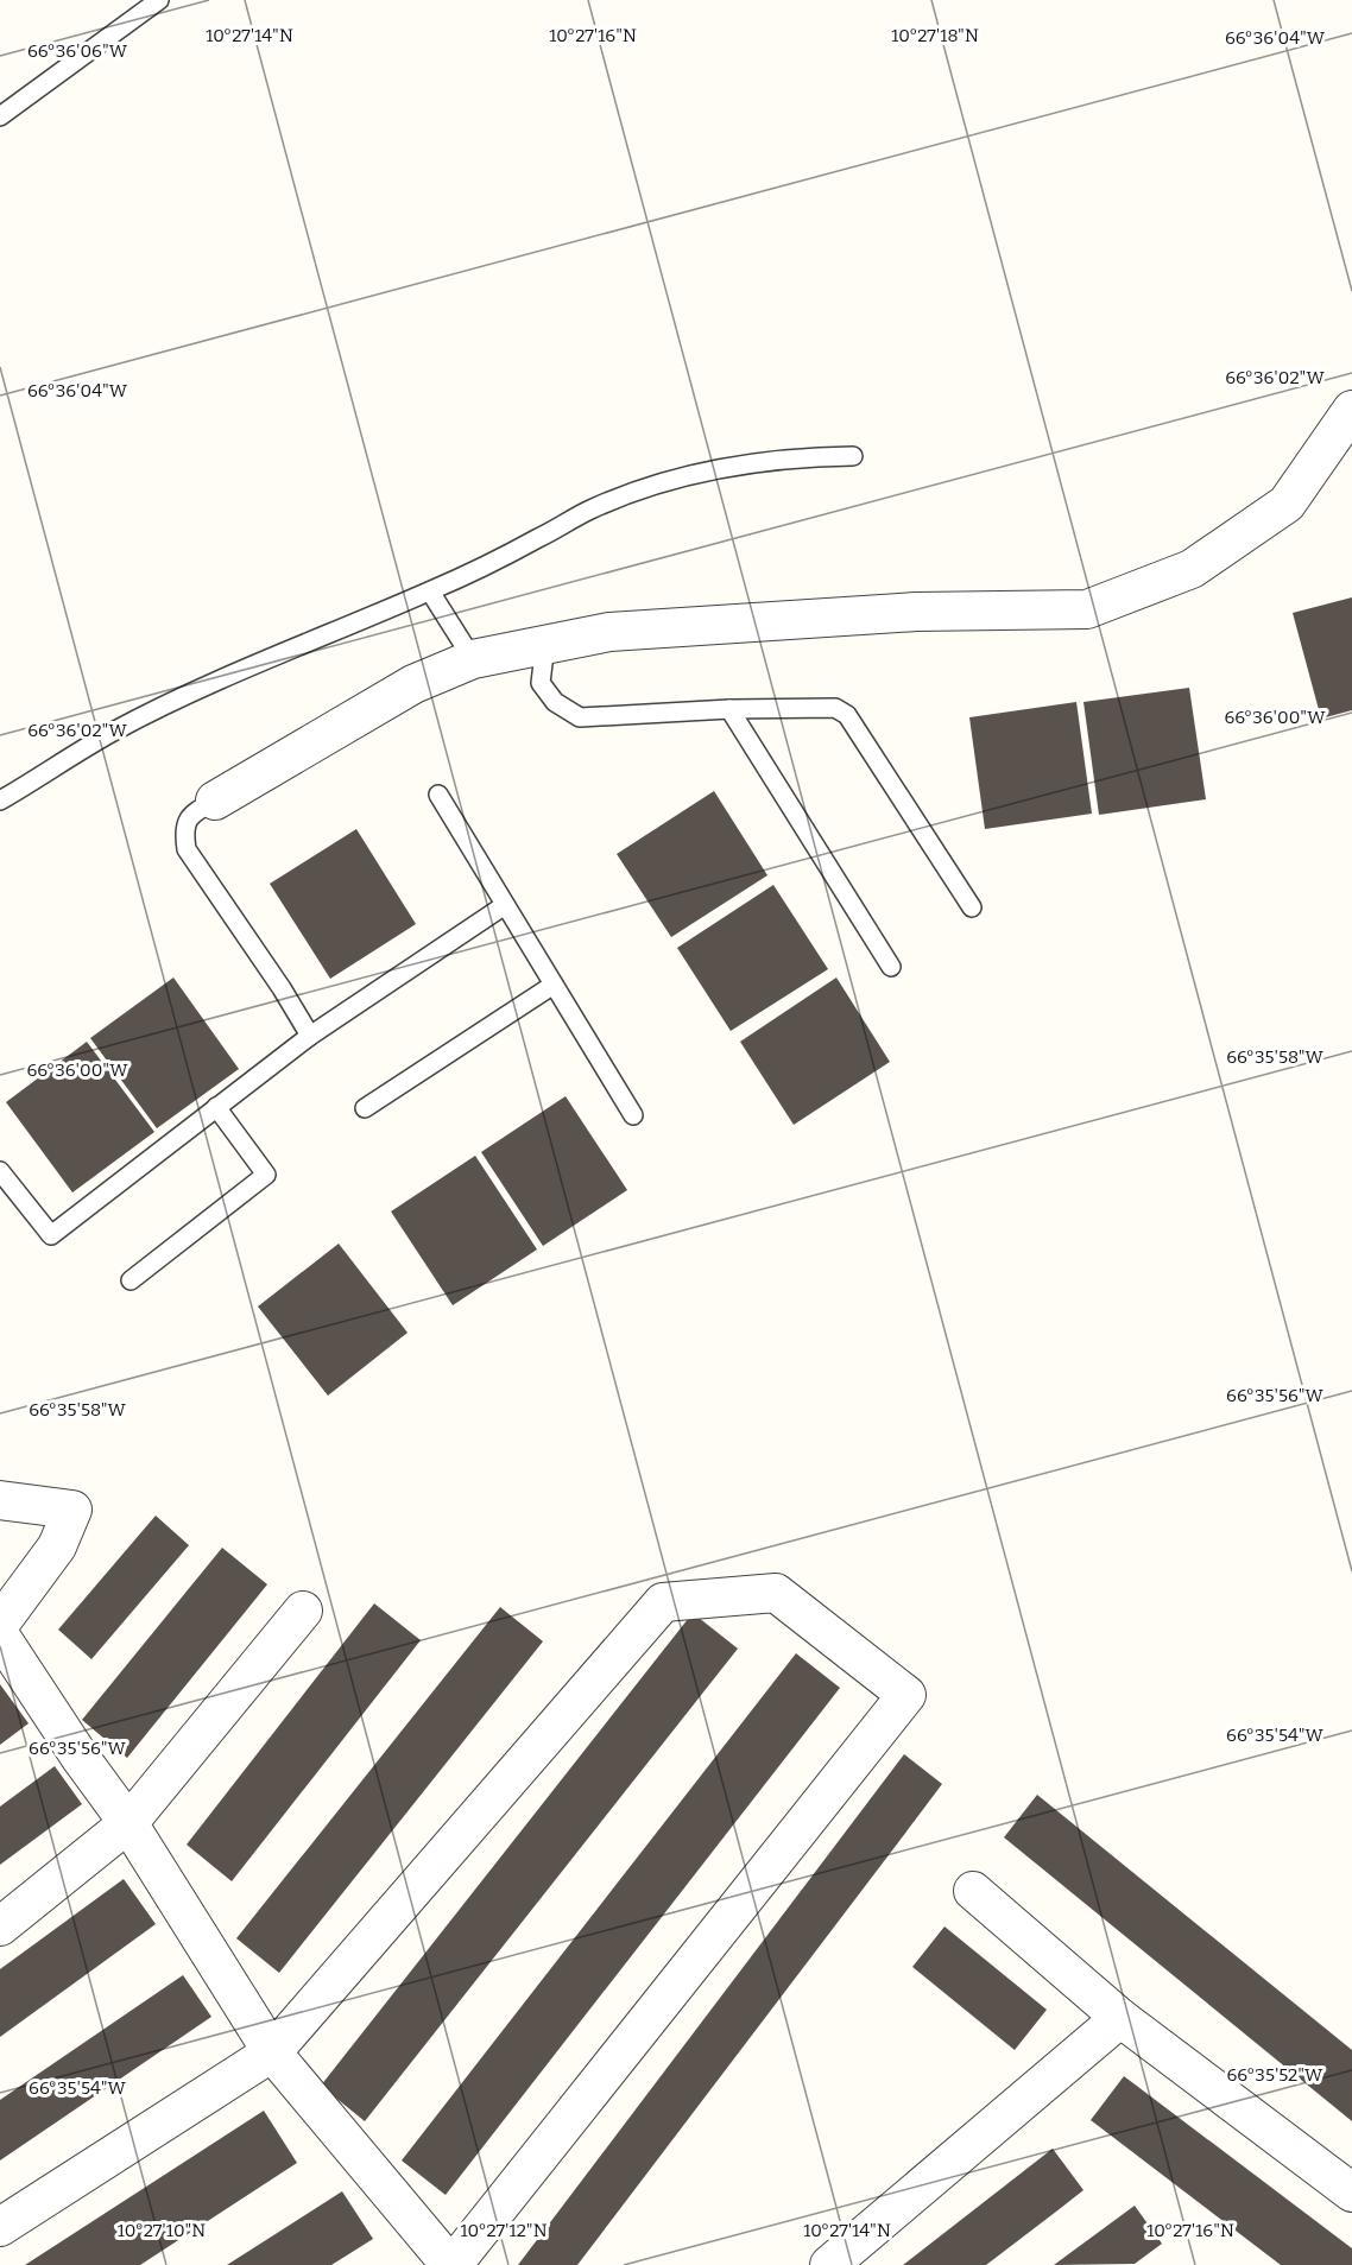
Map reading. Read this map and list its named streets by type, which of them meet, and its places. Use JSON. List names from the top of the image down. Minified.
{"coordinates":["10°27'14\"N","10°27'16\"N","10°27'18\"N","66°36'04\"W","66°36'06\"W","66°36'02\"W","66°36'00\"W","66°35'58\"W","66°35'56\"W","66°35'54\"W","66°35'52\"W","10°27'10\"N","10°27'12\"N"]}
